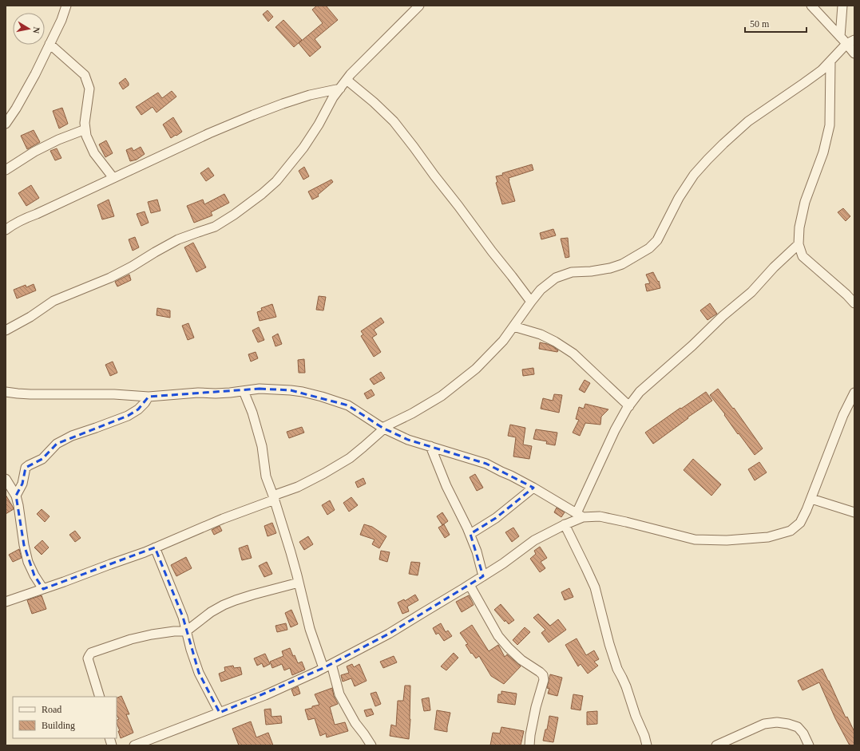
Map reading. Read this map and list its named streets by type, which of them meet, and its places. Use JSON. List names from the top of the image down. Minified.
{"legend":["Road","Building"],"scale_bar":"50 m","north":"right"}
